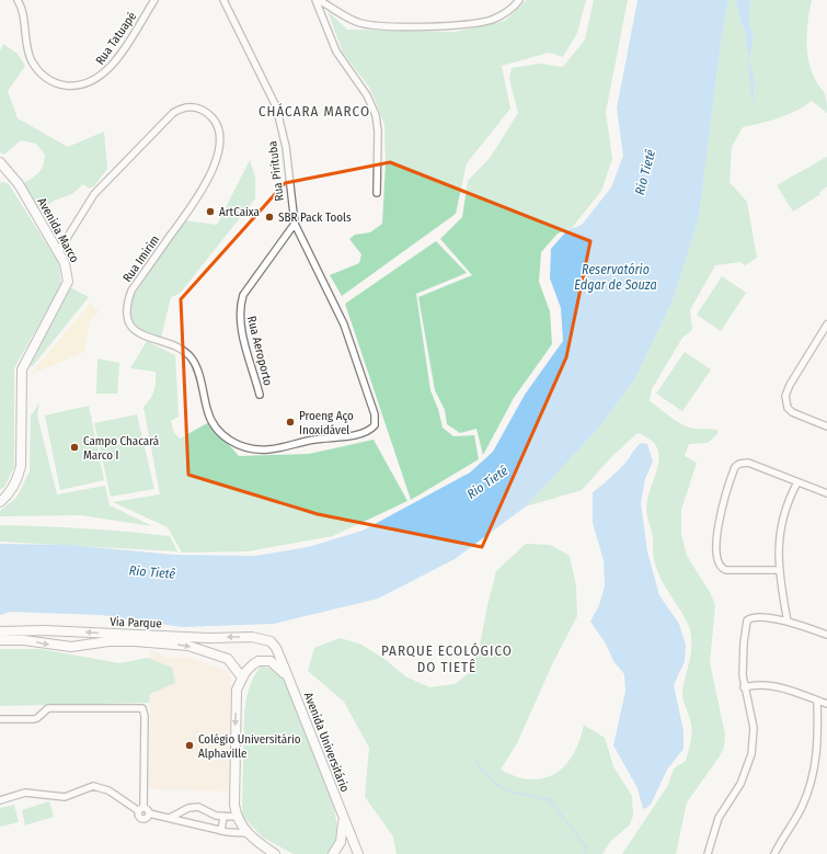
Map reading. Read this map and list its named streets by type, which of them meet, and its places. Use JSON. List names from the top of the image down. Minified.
{"streets":{"main road":["Avenida Marco","Via Parque","Avenida Universitário"],"street":["Rua Tatuapé","Rua Pirituba","Rua Imirim","Rua Aeroporto"]},"crossings":[["Rua Pirituba","Rua Imirim"],["Rua Pirituba","Rua Aeroporto"],["Avenida Marco","Rua Imirim"],["Via Parque","Avenida Universitário"]],"districts":["CHÁCARA MARCO","PARQUE ECOLÓGICO DO TIETÊ"],"water":["Rio Tietê","Reservatório Edgar de Souza"],"places":["ArtCaixa","SBR Pack Tools","Proeng Aço Inoxidável","Campo Chacará Marco I","Colégio Universitário Alphaville"]}
